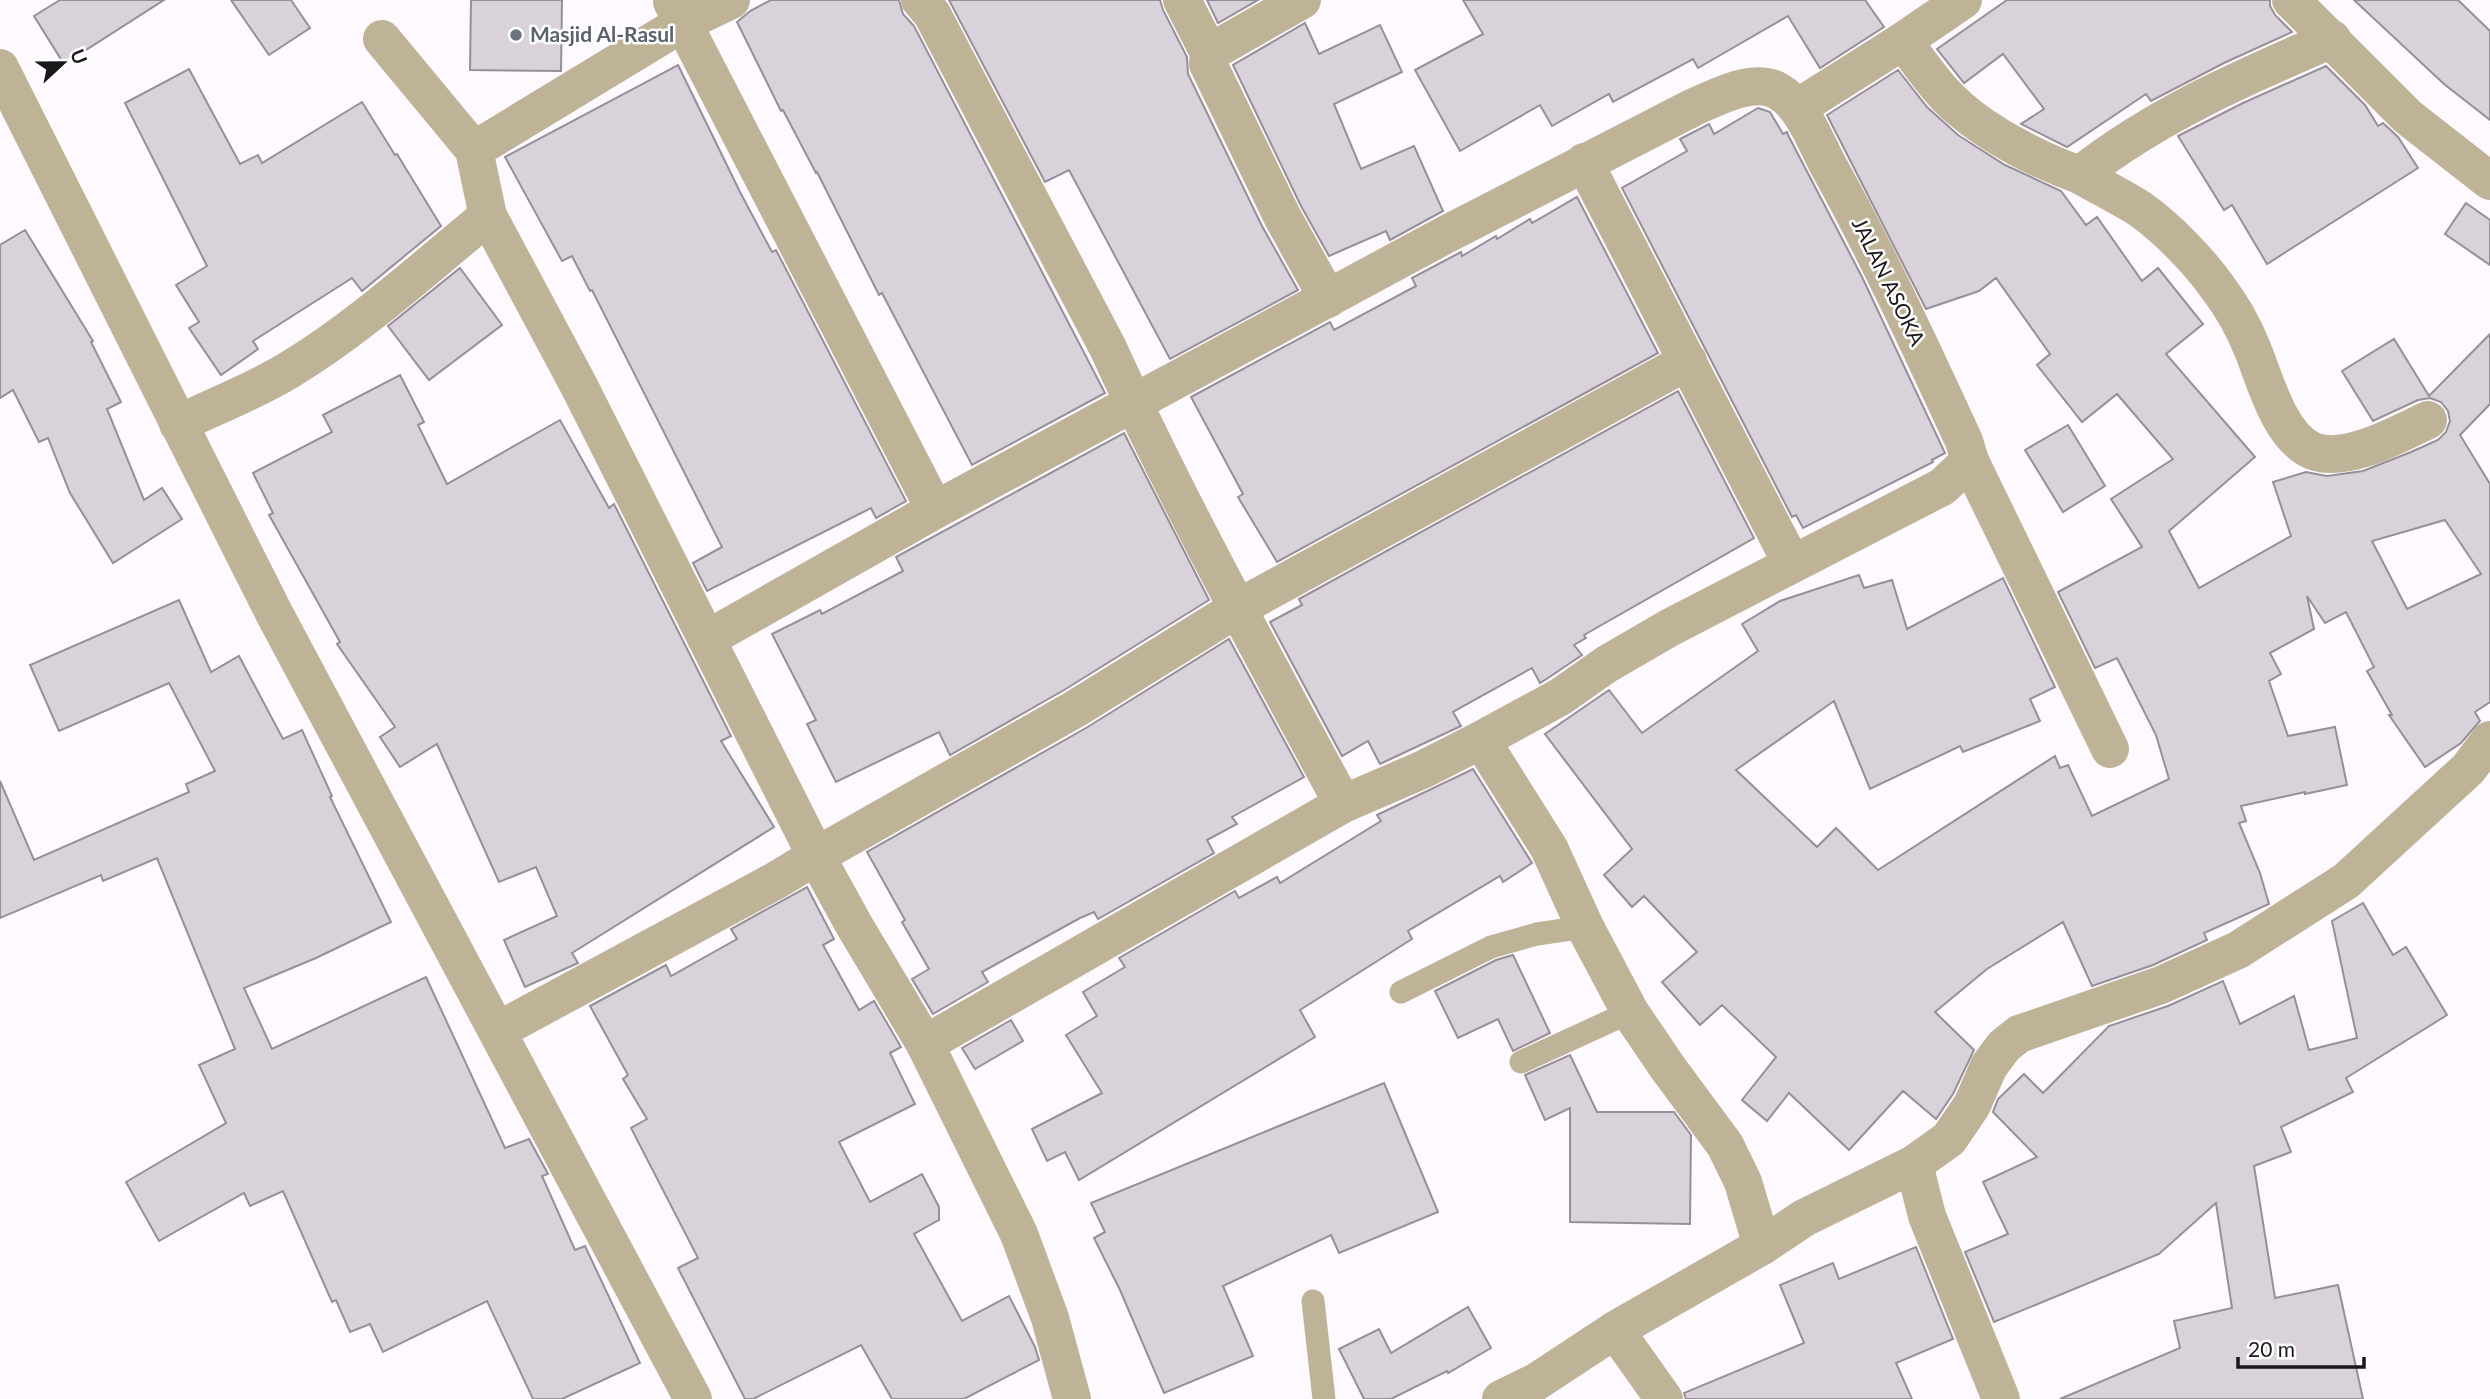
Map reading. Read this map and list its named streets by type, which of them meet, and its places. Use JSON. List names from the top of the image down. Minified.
{"streets":{"street":["JALAN ASOKA"]},"places":["Masjid Al-Rasul"],"scale_bar":"20 m","north":"right"}
